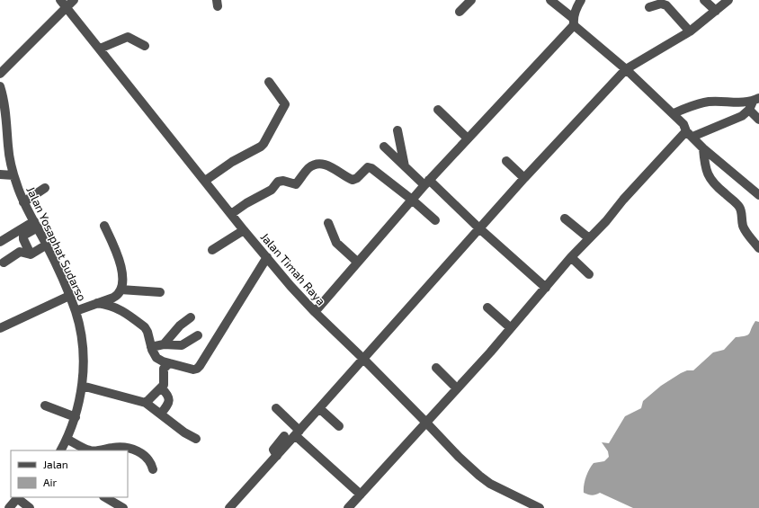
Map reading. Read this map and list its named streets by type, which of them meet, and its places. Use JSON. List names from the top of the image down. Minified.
{"streets":{"street":["Jalan Yosaphat Sudarso","Jalan Timah Raya"]},"legend":["Jalan","Air"]}
